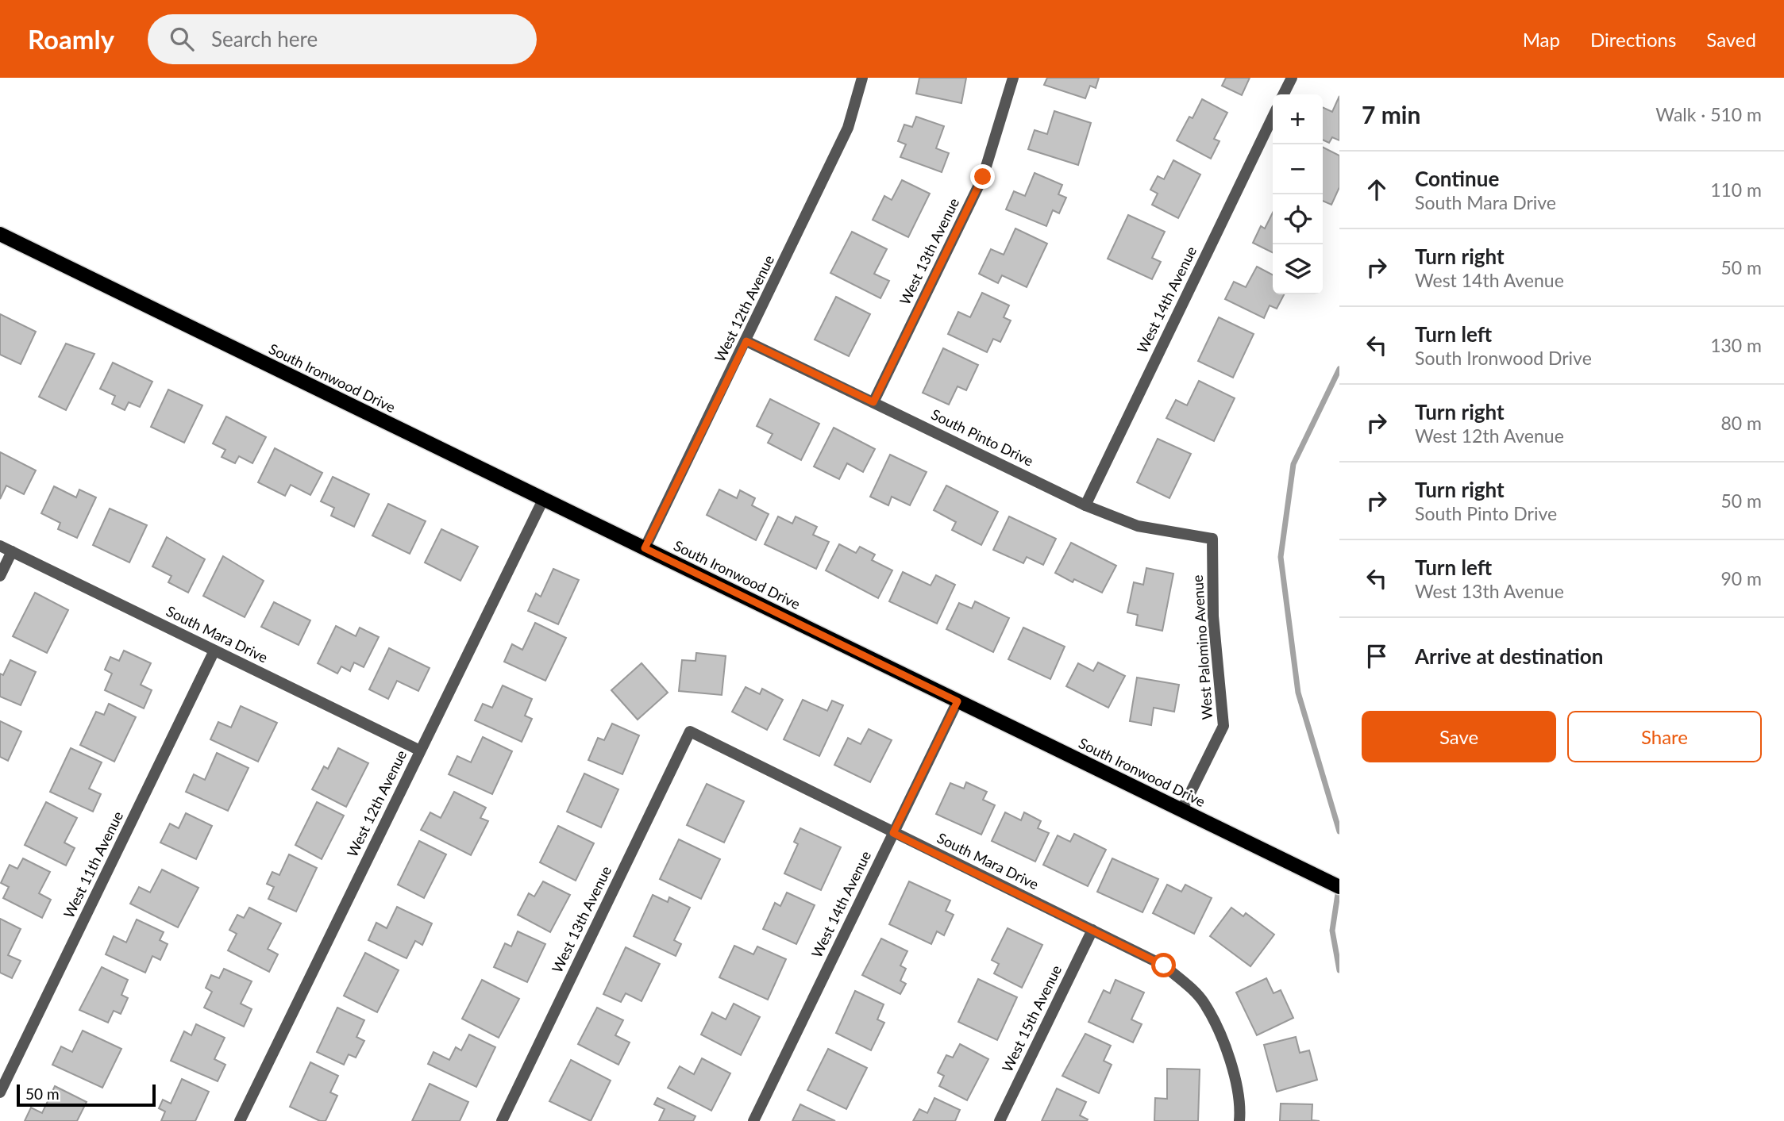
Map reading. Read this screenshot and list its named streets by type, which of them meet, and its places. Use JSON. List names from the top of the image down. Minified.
{"streets":{"main road":["South Ironwood Drive"],"street":["West 13th Avenue","West 14th Avenue","West 12th Avenue","South Pinto Drive","South Mara Drive","West Palomino Avenue","West 11th Avenue","West 15th Avenue"]},"crossings":[["West 13th Avenue","South Pinto Drive"],["West 13th Avenue","South Mara Drive"],["West 14th Avenue","South Ironwood Drive"],["West 14th Avenue","South Pinto Drive"],["West 14th Avenue","South Mara Drive"],["West 12th Avenue","South Ironwood Drive"],["West 12th Avenue","South Pinto Drive"],["West 12th Avenue","South Mara Drive"],["South Ironwood Drive","West Palomino Avenue"],["South Pinto Drive","West Palomino Avenue"],["South Mara Drive","West 11th Avenue"],["South Mara Drive","West 15th Avenue"]],"scale_bar":"50 m","page":{"header":"Roamly","search":"Search here","nav":["Map","Directions","Saved"],"heading":["7 min","Walk · 510 m"],"map_buttons":["+","−"],"list":[["Continue","South Mara Drive","110 m"],["Turn right","West 14th Avenue","50 m"],["Turn left","South Ironwood Drive","130 m"],["Turn right","West 12th Avenue","80 m"],["Turn right","South Pinto Drive","50 m"],["Turn left","West 13th Avenue","90 m"],"Arrive at destination"],"buttons":["Save","Share"],"scale":"50 m"}}
